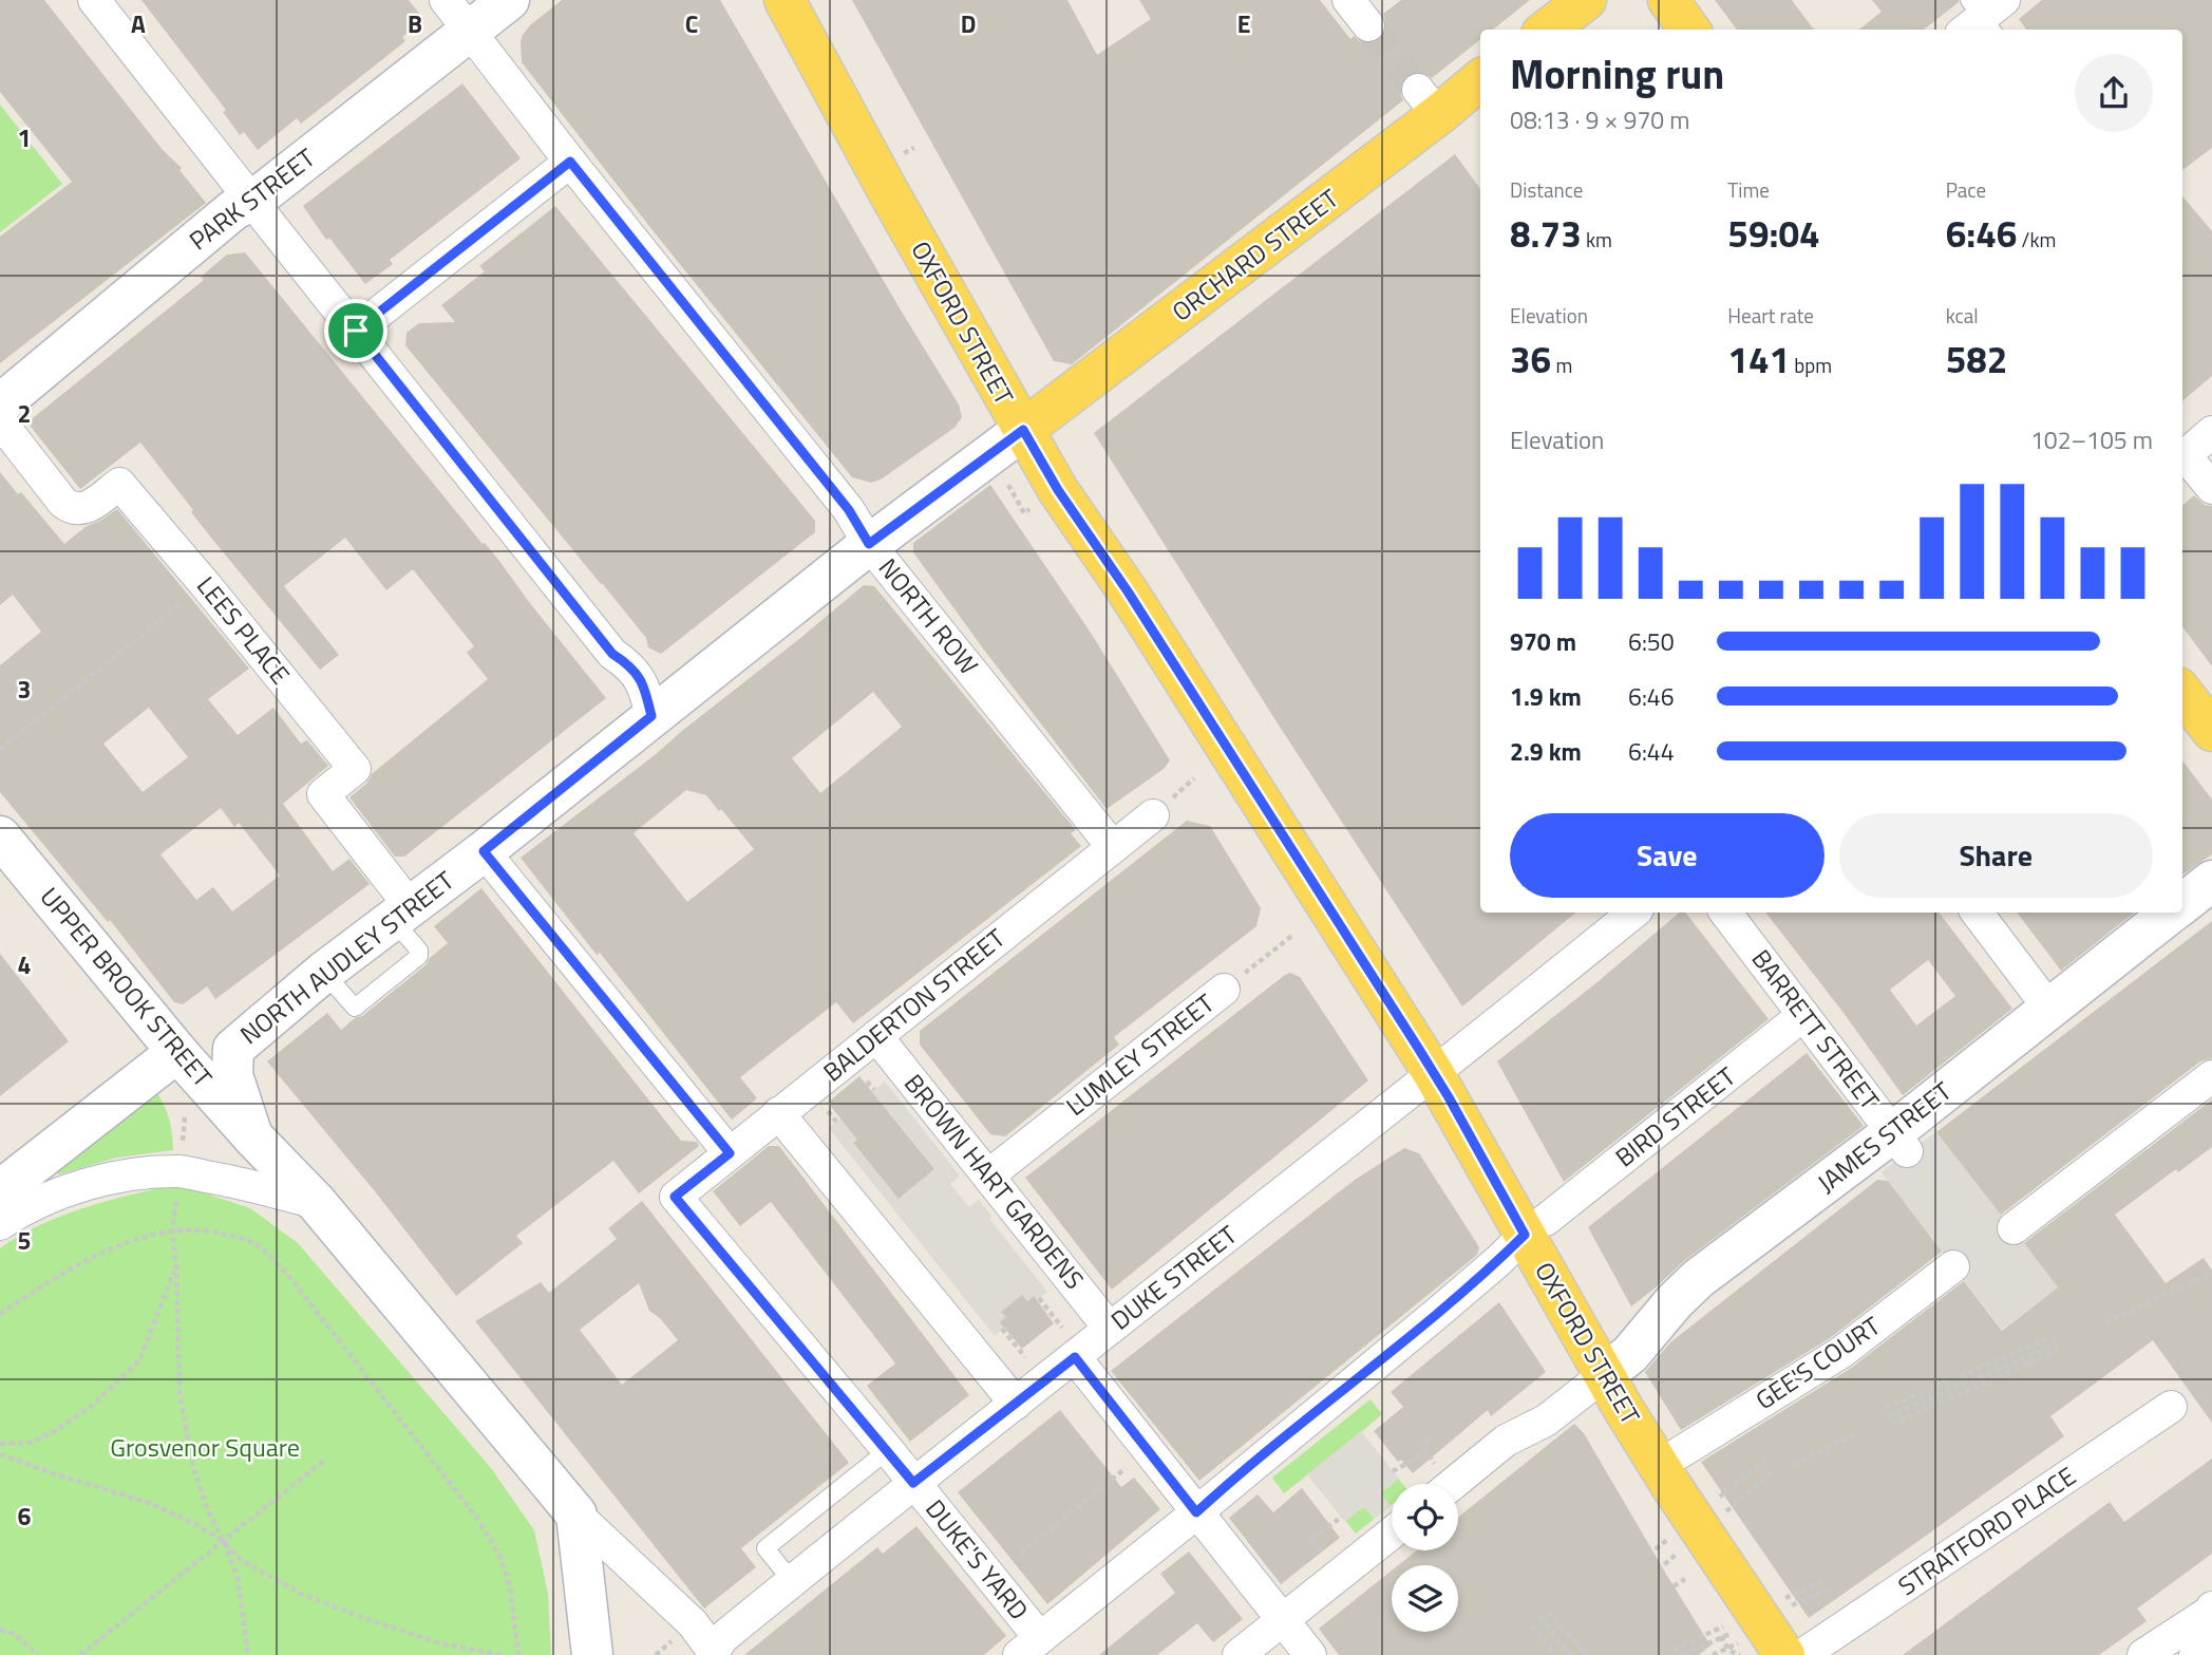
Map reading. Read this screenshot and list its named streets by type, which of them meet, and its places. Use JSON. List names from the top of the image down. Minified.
{"streets":{"main road":["ORCHARD STREET","OXFORD STREET"],"street":["PARK STREET","NORTH ROW","LEES PLACE","NORTH AUDLEY STREET","UPPER BROOK STREET","BALDERTON STREET","BARRETT STREET","LUMLEY STREET","BIRD STREET","JAMES STREET","BROWN HART GARDENS","DUKE STREET","GEE'S COURT","STRATFORD PLACE","DUKE'S YARD"]},"crossings":[["PARK STREET","NORTH ROW"],["ORCHARD STREET","OXFORD STREET"],["ORCHARD STREET","NORTH AUDLEY STREET"],["OXFORD STREET","NORTH AUDLEY STREET"],["OXFORD STREET","BIRD STREET"],["OXFORD STREET","JAMES STREET"],["OXFORD STREET","DUKE STREET"],["OXFORD STREET","STRATFORD PLACE"],["NORTH ROW","NORTH AUDLEY STREET"],["NORTH ROW","BALDERTON STREET"],["LEES PLACE","NORTH AUDLEY STREET"],["NORTH AUDLEY STREET","UPPER BROOK STREET"],["BALDERTON STREET","BROWN HART GARDENS"],["BALDERTON STREET","DUKE'S YARD"],["BARRETT STREET","BIRD STREET"],["BARRETT STREET","JAMES STREET"],["LUMLEY STREET","BROWN HART GARDENS"],["BIRD STREET","DUKE'S YARD"],["BROWN HART GARDENS","DUKE STREET"],["DUKE STREET","DUKE'S YARD"]],"parks":["Grosvenor Square"],"page":{"heading":["Morning run","08:13 · 9 × 970 m"],"stats":[["Distance","8.73 km"],["Time","59:04"],["Pace","6:46 /km"],["Elevation","36 m"],["Heart rate","141 bpm"],["kcal","582"]],"chart":["Elevation","102–105 m"],"list":[{"name":"970 m","note":"6:50"},{"name":"1.9 km","note":"6:46"},{"name":"2.9 km","note":"6:44"}],"buttons":["Save","Share"]},"grid":{"columns":["A","B","C","D","E"],"rows":["1","2","3","4","5","6"]}}
